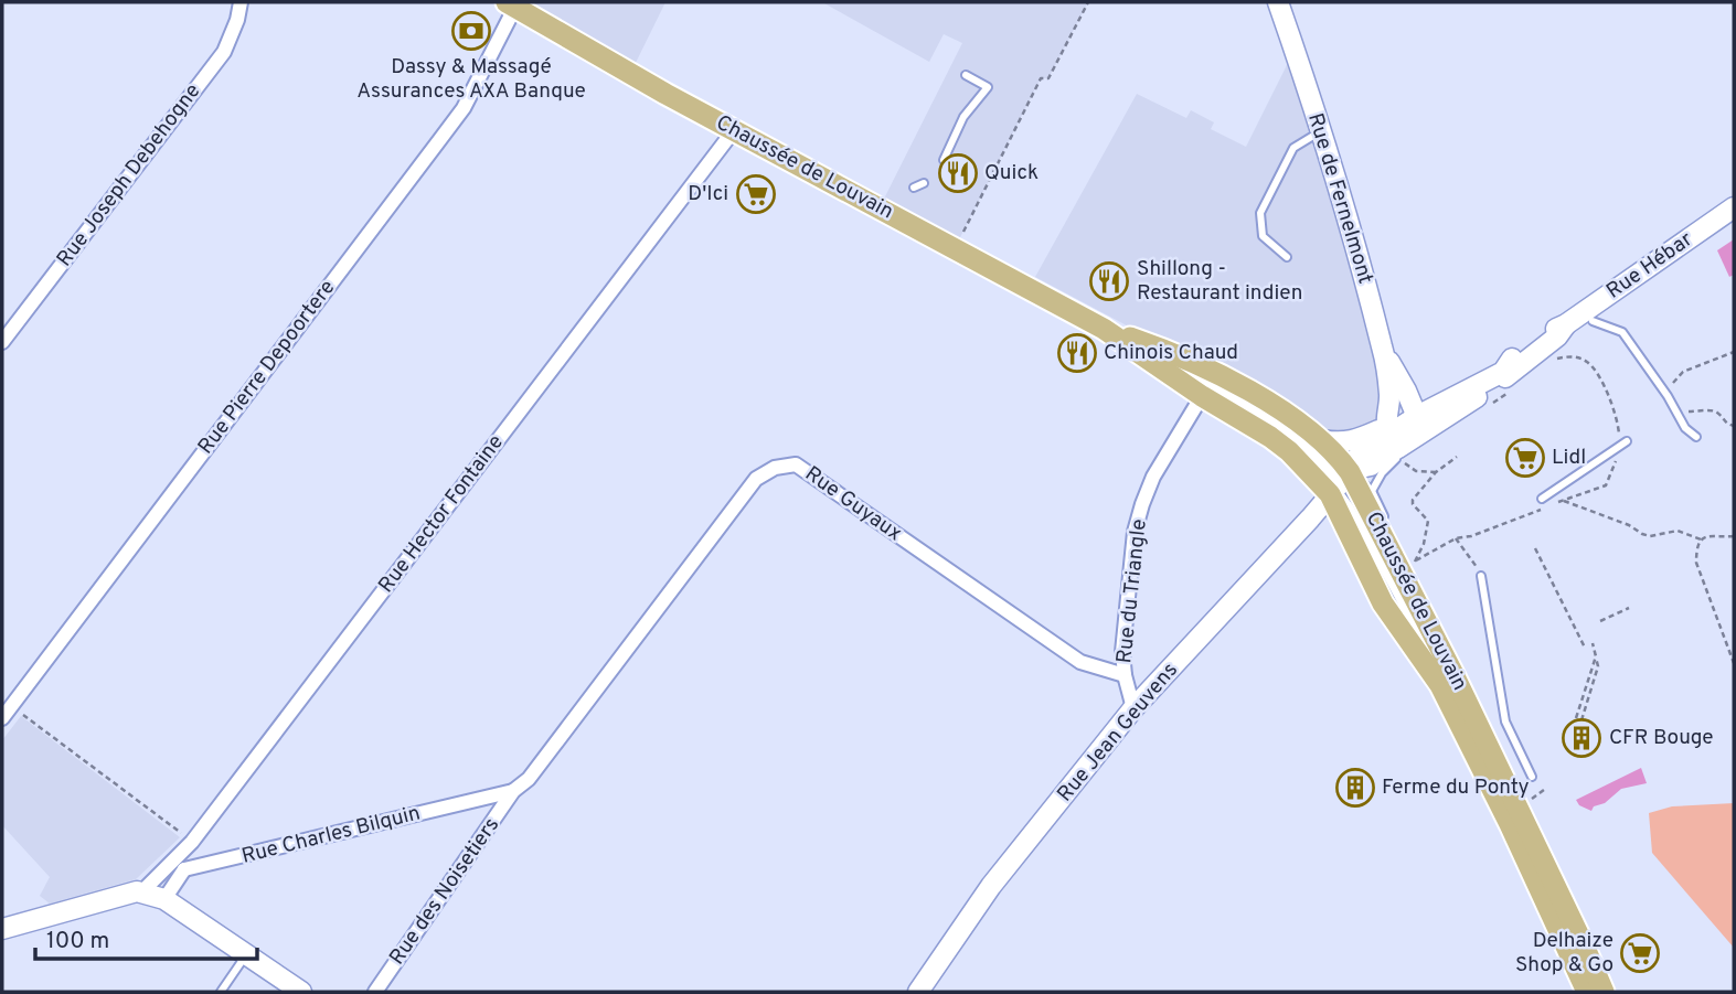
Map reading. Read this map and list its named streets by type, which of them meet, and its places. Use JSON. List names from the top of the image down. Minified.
{"streets":{"main road":["Chaussée de Louvain"],"street":["Rue Joseph Debehogne","Rue de Fernelmont","Rue Hébar","Rue Pierre Depoortere","Rue Guyaux","Rue Hector Fontaine","Rue du Triangle","Rue Jean Geuvens","Rue Charles Bilquin","Rue des Noisetiers"]},"crossings":[["Chaussée de Louvain","Rue Pierre Depoortere"],["Chaussée de Louvain","Rue Hector Fontaine"],["Chaussée de Louvain","Rue du Triangle"],["Chaussée de Louvain","Rue Jean Geuvens"],["Rue de Fernelmont","Rue Jean Geuvens"],["Rue Guyaux","Rue du Triangle"],["Rue Guyaux","Rue Charles Bilquin"],["Rue Guyaux","Rue des Noisetiers"],["Rue Hector Fontaine","Rue Charles Bilquin"],["Rue du Triangle","Rue Jean Geuvens"],["Rue Charles Bilquin","Rue des Noisetiers"]],"places":{"bank":["Dassy & Massagé Assurances AXA Banque"],"restaurant":["Quick","Shillong - Restaurant indien","Chinois Chaud"],"supermarket":["D'Ici","Lidl","Delhaize Shop & Go"],"building":["CFR Bouge","Ferme du Ponty"]},"scale_bar":"100 m"}
